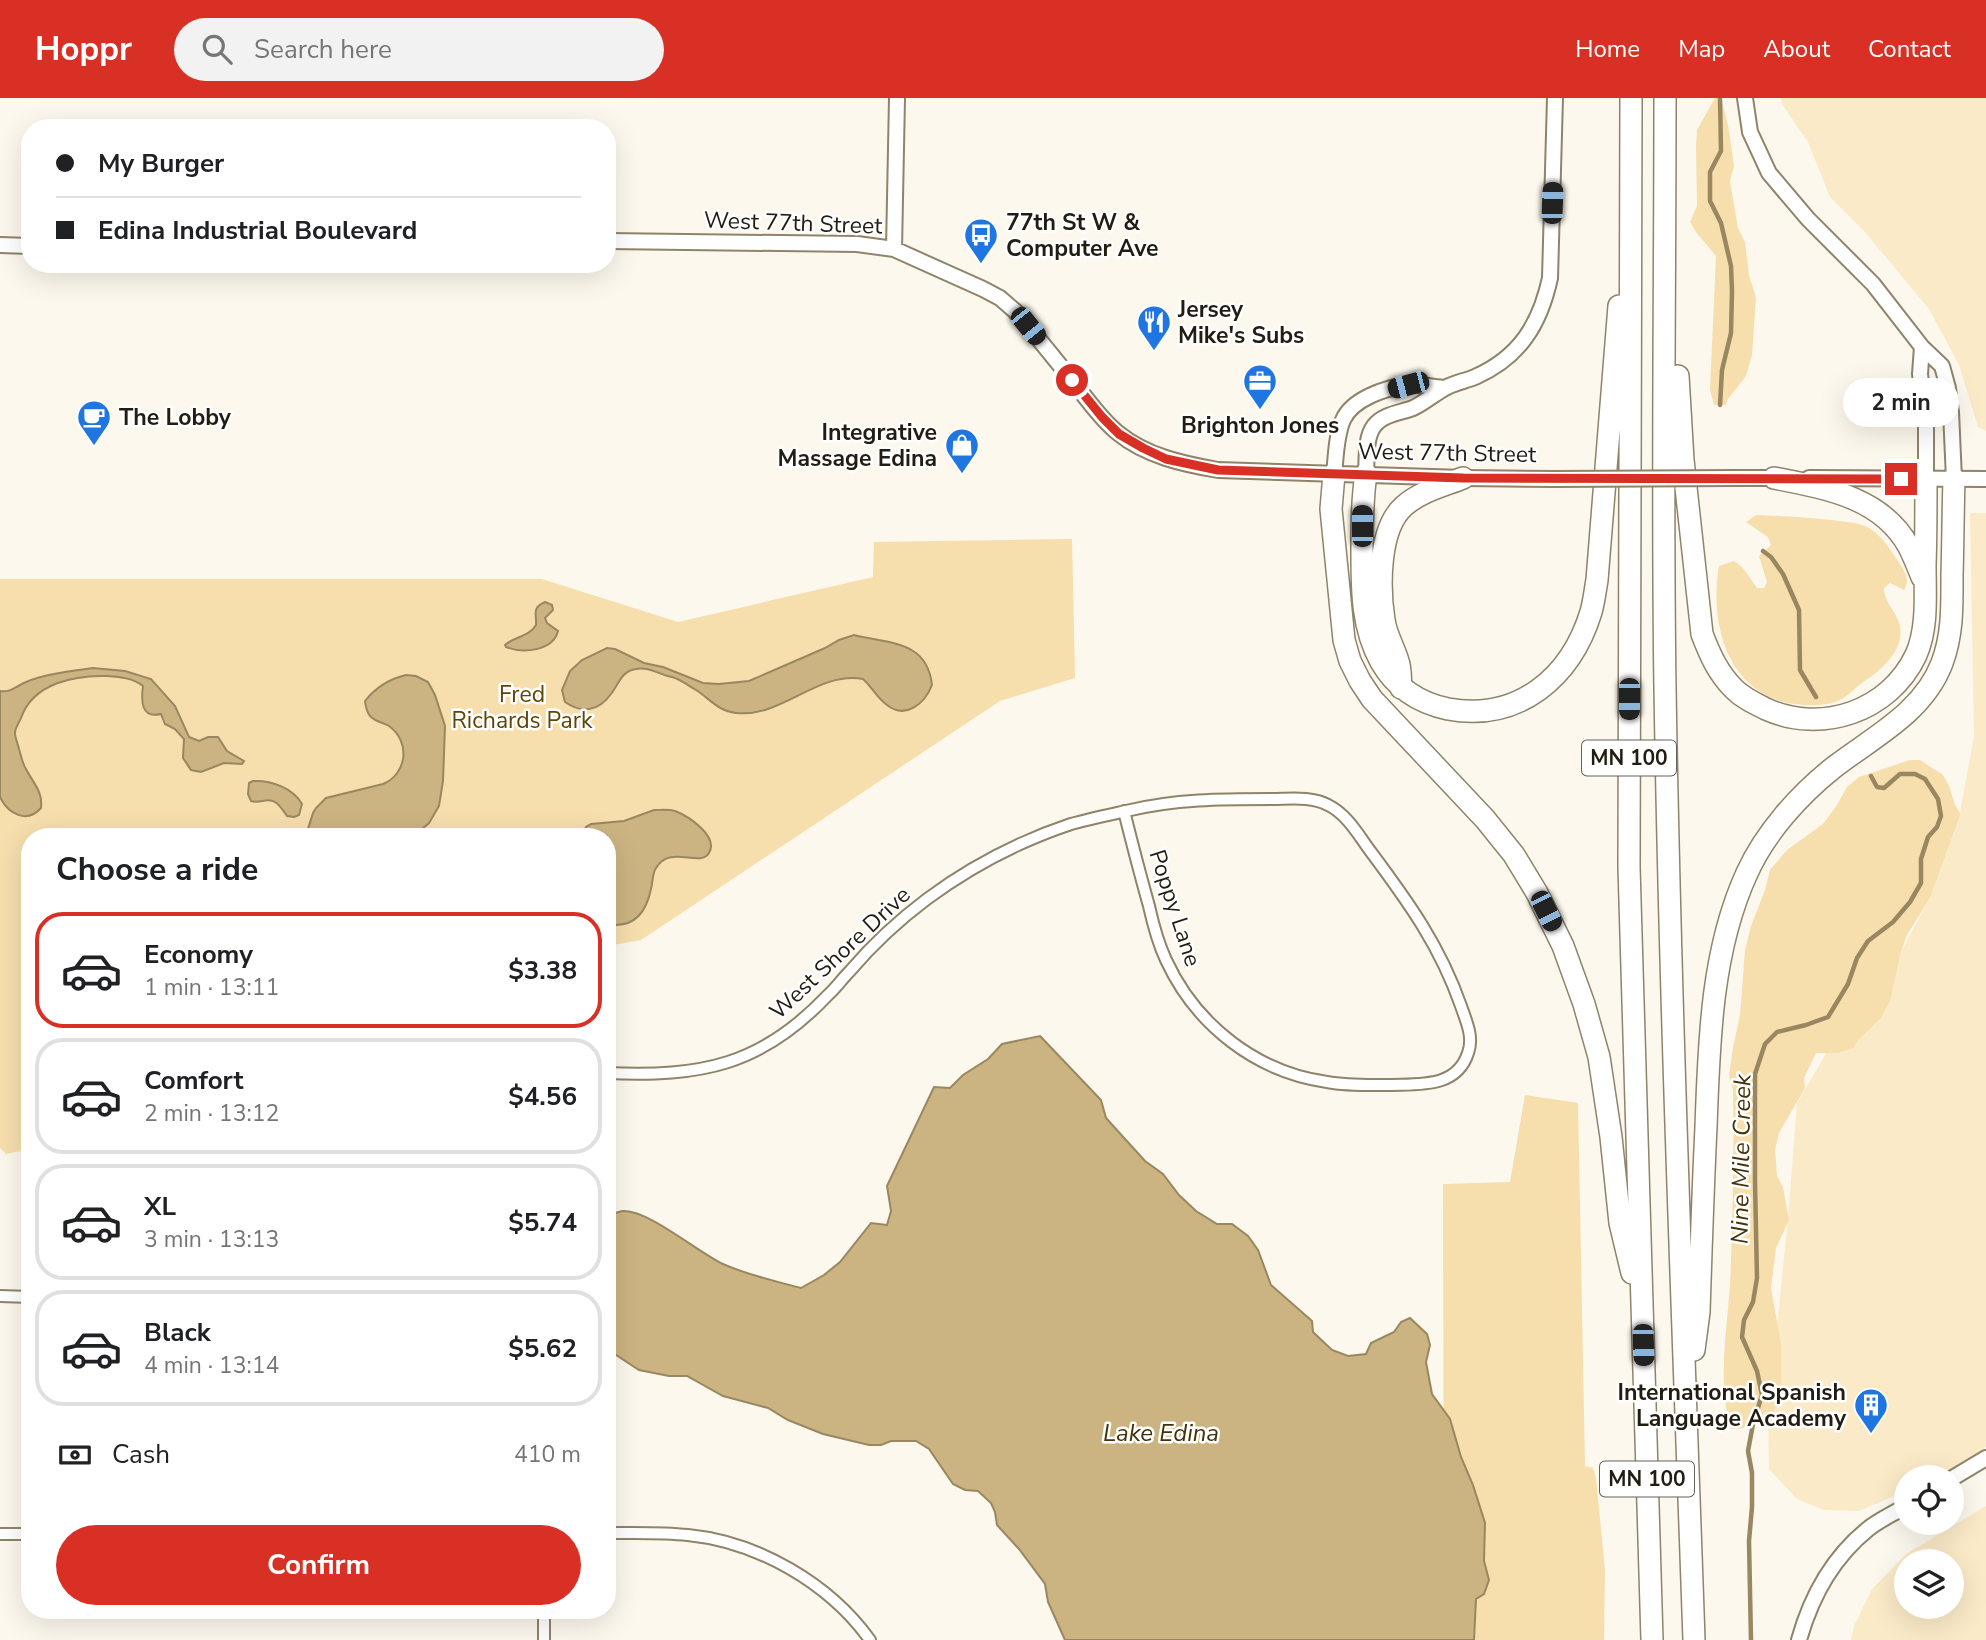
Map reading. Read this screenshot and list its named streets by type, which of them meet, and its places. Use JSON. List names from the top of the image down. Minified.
{"streets":{"highway":["MN 100"],"street":["West 77th Street","Poppy Lane","West Shore Drive"]},"crossings":[["Poppy Lane","West Shore Drive"]],"water":["Nine Mile Creek","Lake Edina"],"parks":["Fred Richards Park"],"places":{"bus stop":["77th St W & Computer Ave"],"restaurant":["Jersey Mike's Subs"],"office":["Brighton Jones"],"cafe":["The Lobby"],"shop":["Integrative Massage Edina"],"building":["International Spanish Language Academy"]},"page":{"header":"Hoppr","search":"Search here","nav":["Home","Map","About","Contact"],"banner":["My Burger","Edina Industrial Boulevard"],"bubble":"2 min","heading":"Choose a ride","list":[{"name":"Economy","note":"1 min · 13:11","value":"$3.38"},{"name":"Comfort","note":"2 min · 13:12","value":"$4.56"},{"name":"XL","note":"3 min · 13:13","value":"$5.74"},{"name":"Black","note":"4 min · 13:14","value":"$5.62"}],"pay":["Cash","410 m"],"buttons":"Confirm"}}
